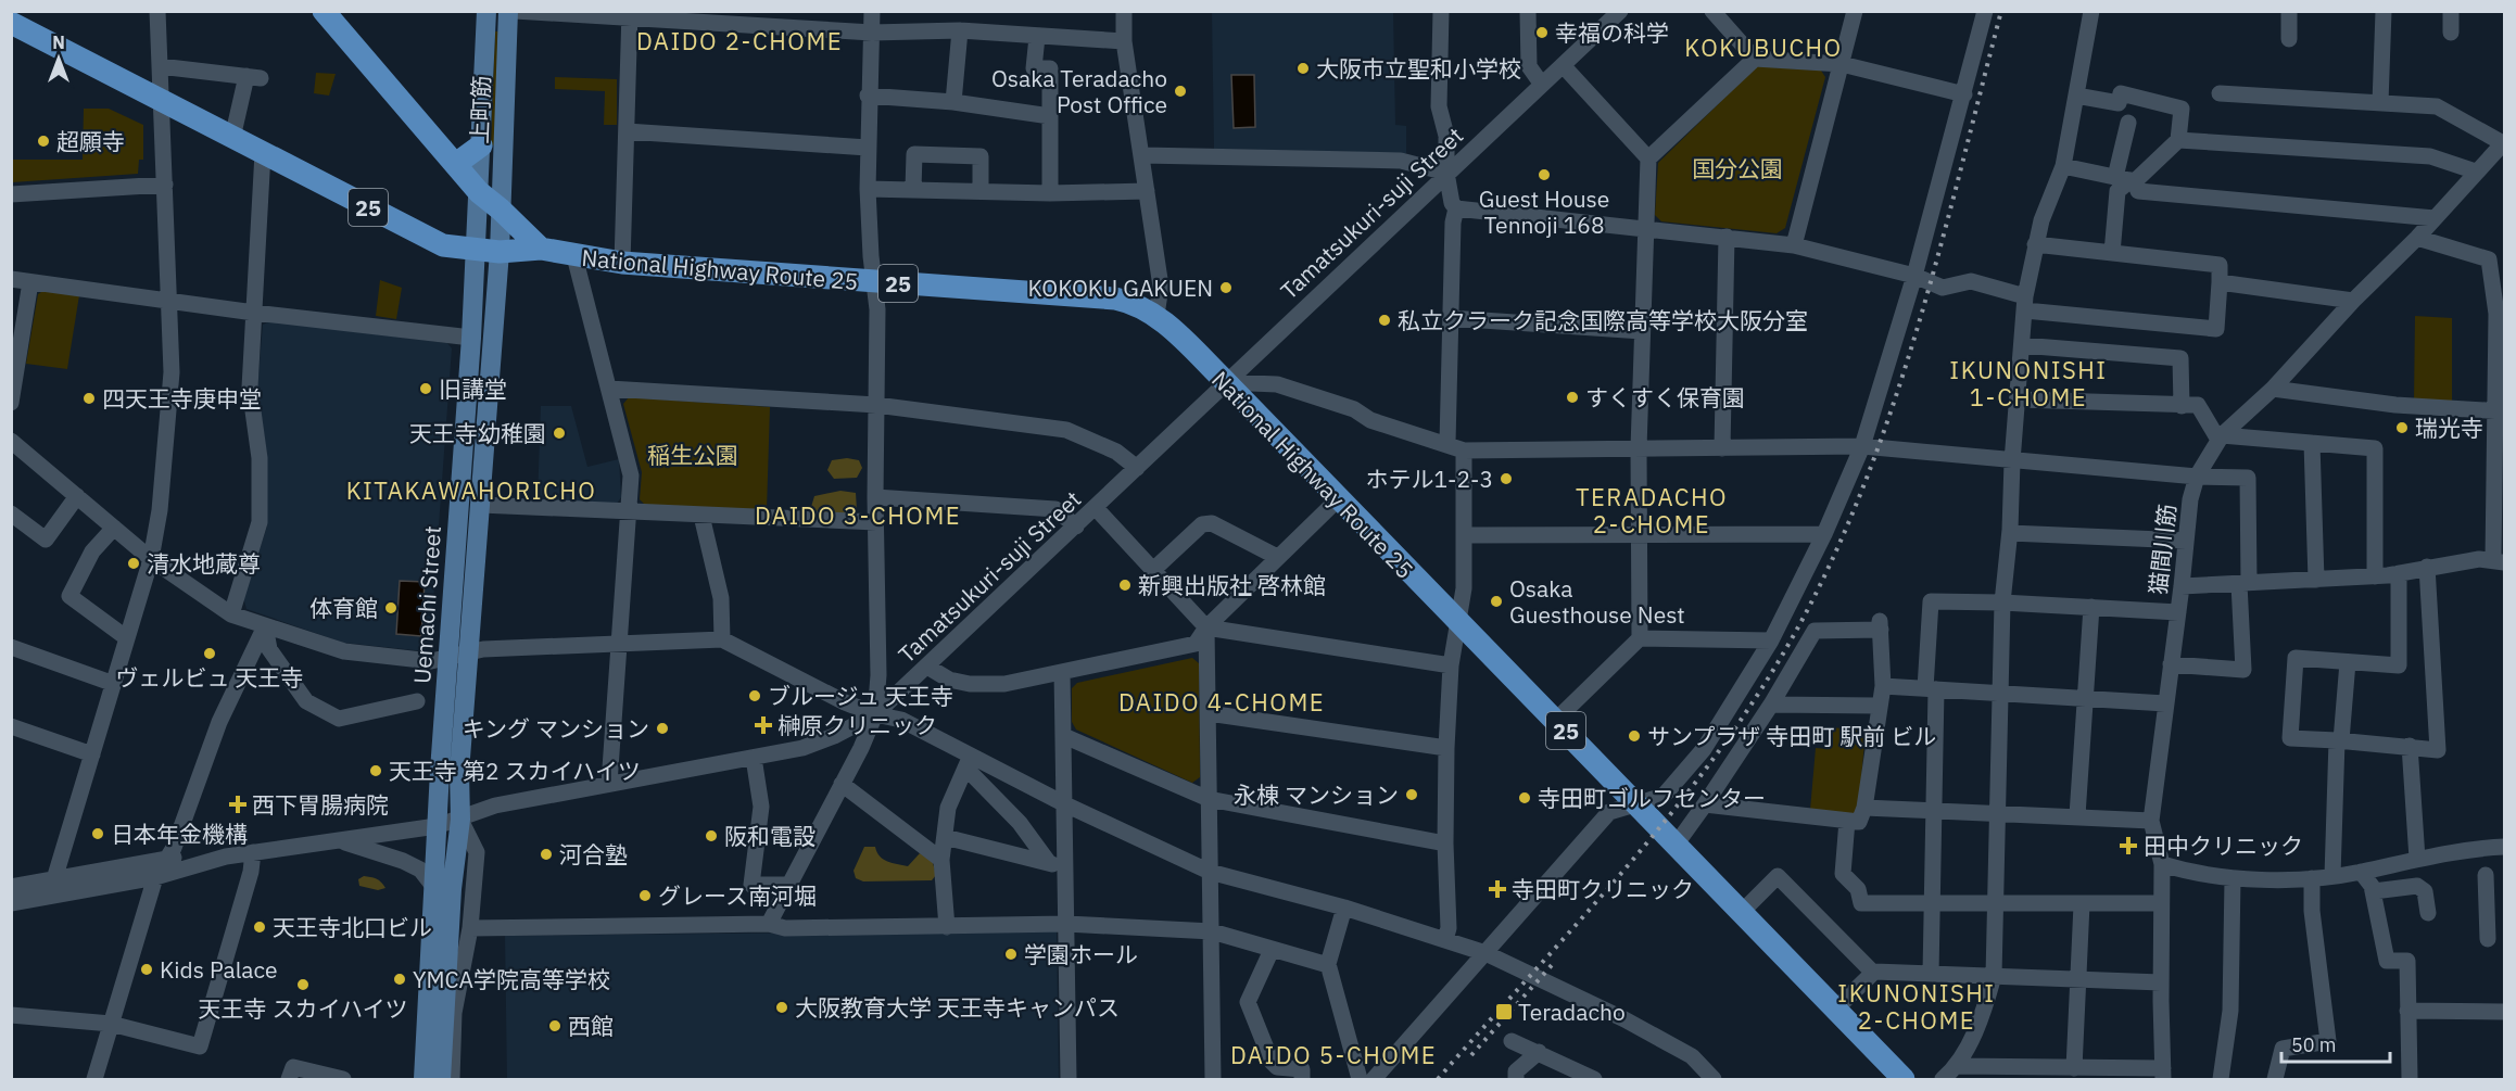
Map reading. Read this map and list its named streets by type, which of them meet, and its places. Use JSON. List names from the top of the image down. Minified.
{"streets":{"highway":["25","National Highway Route 25"],"main road":["上町筋","Uemachi Street"],"street":["Tamatsukuri-suji Street","猫間川筋"]},"crossings":[["上町筋","Uemachi Street"],["Tamatsukuri-suji Street","National Highway Route 25"],["Tamatsukuri-suji Street","Uemachi Street"],["National Highway Route 25","Uemachi Street"]],"districts":["DAIDO 2-CHOME","KOKUBUCHO","IKUNONISHI 1-CHOME","KITAKAWAHORICHO","TERADACHO 2-CHOME","DAIDO 3-CHOME","DAIDO 4-CHOME","IKUNONISHI 2-CHOME","DAIDO 5-CHOME"],"parks":["国分公園","稲生公園"],"places":{"other":["幸福の科学","大阪市立聖和小学校","Osaka Teradacho Post Office","超願寺","Guest House Tennoji 168","KOKOKU GAKUEN","私立クラーク記念国際高等学校大阪分室","旧講堂","すくすく保育園","四天王寺庚申堂","瑞光寺","天王寺幼稚園","ホテル1-2-3","清水地蔵尊","新興出版社 啓林館","Osaka Guesthouse Nest","体育館","ヴェルビュ 天王寺","ブルージュ 天王寺","キング マンション","サンプラザ 寺田町 駅前 ビル","天王寺 第2 スカイハイツ","永棟 マンション","寺田町ゴルフセンター","日本年金機構","阪和電設","河合塾","グレース南河堀","天王寺北口ビル","学園ホール","Kids Palace","YMCA学院高等学校","天王寺 スカイハイツ","大阪教育大学 天王寺キャンパス","西館"],"health":["榊原クリニック","西下胃腸病院","田中クリニック","寺田町クリニック"],"transit":["Teradacho"]},"scale_bar":"50 m","north":"top"}
